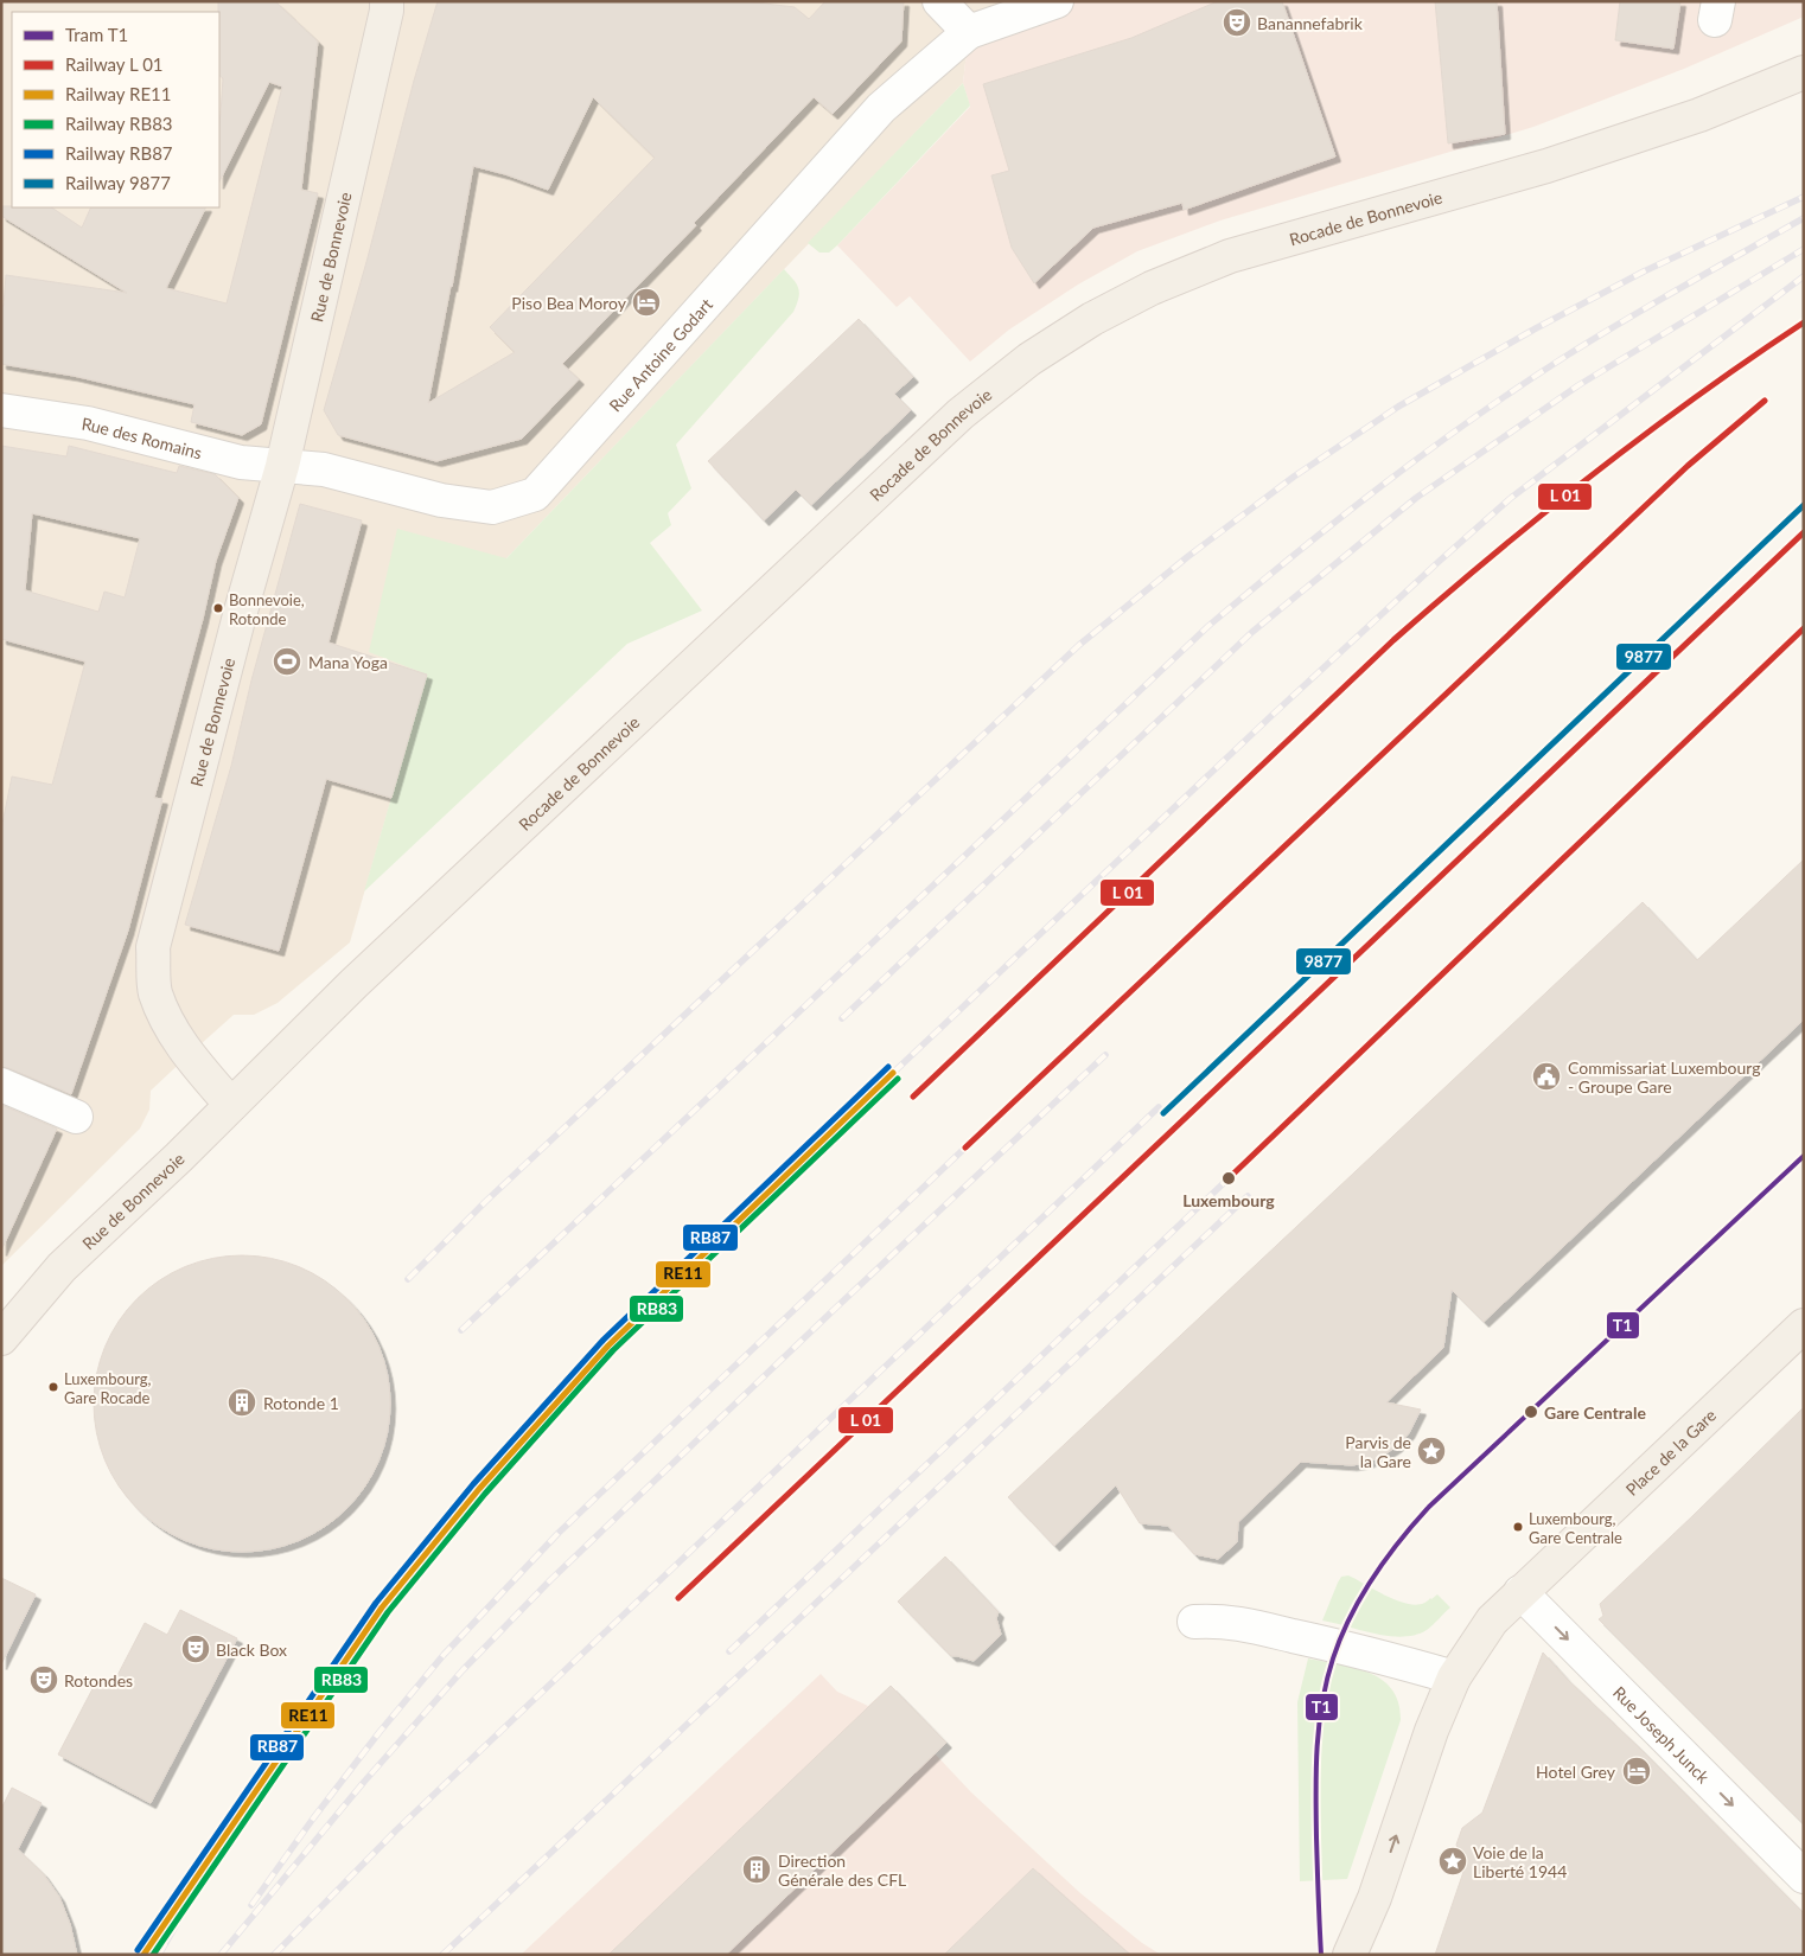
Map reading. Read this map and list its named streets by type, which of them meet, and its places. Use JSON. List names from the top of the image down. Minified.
{"streets":{"main road":["Rocade de Bonnevoie","Rue de Bonnevoie","Place de la Gare"],"street":["Rue Antoine Godart","Rue des Romains","Rue Joseph Junck"]},"crossings":[["Rocade de Bonnevoie","Rue de Bonnevoie"],["Rue de Bonnevoie","Rue Antoine Godart"],["Rue de Bonnevoie","Rue des Romains"],["Rue Antoine Godart","Rue des Romains"],["Place de la Gare","Rue Joseph Junck"]],"one_way":["Rue Joseph Junck"],"places":{"theatre":["Banannefabrik","Black Box","Rotondes"],"hotel":["Piso Bea Moroy","Hotel Grey"],"other":["Bonnevoie, Rotonde","Luxembourg","Luxembourg, Gare Rocade","Gare Centrale","Luxembourg, Gare Centrale"],"sports":["Mana Yoga"],"public building":["Commissariat Luxembourg - Groupe Gare"],"building":["Rotonde 1","Direction Générale des CFL"],"place":["Parvis de la Gare","Voie de la Liberté 1944"]},"lines":["rail line 9877","rail line RB87","rail line RE11","rail line RB83","tram line T1"],"legend":["Tram T1","Railway L 01","Railway RE11","Railway RB83","Railway RB87","Railway 9877"]}
